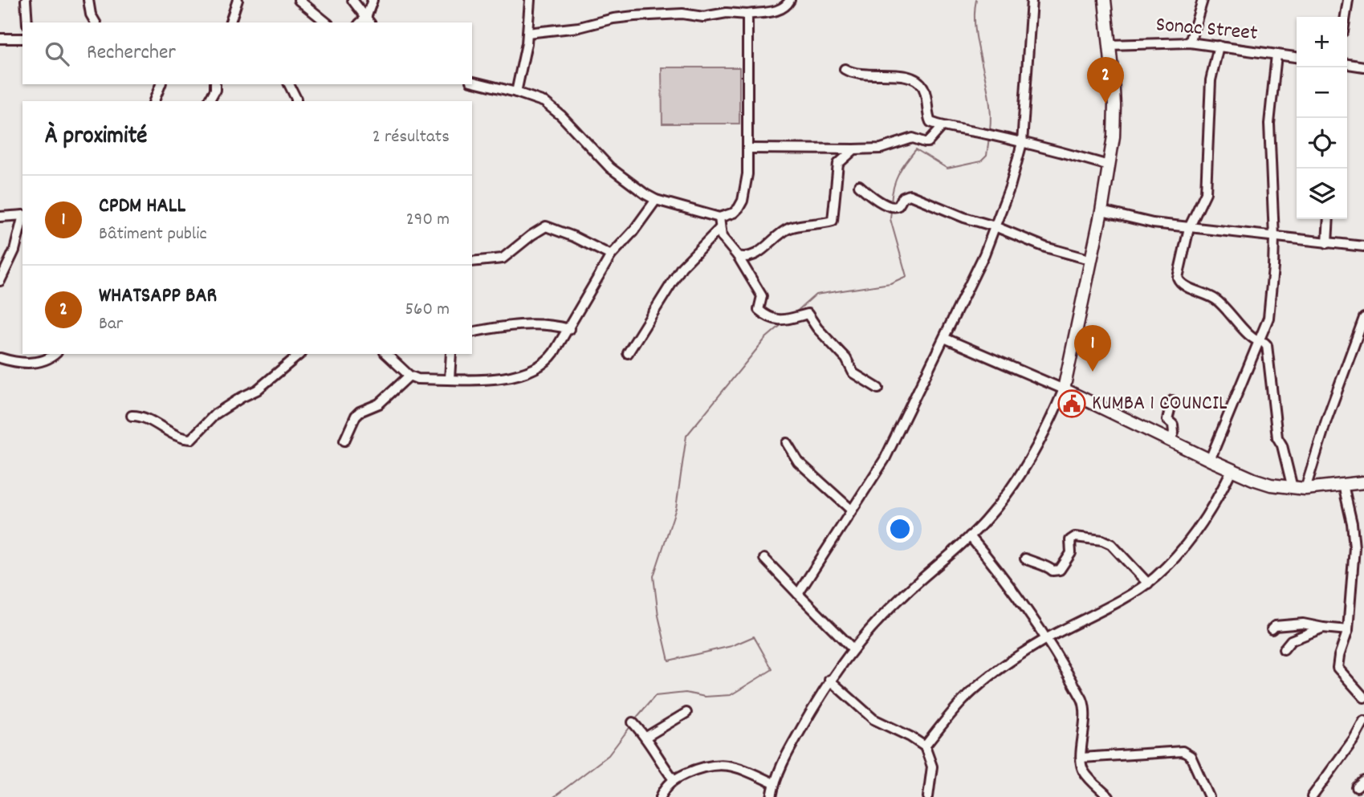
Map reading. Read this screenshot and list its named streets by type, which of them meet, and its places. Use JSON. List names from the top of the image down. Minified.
{"streets":{"street":["Sonac Street"]},"places":{"public building":["KUMBA 1 COUNCIL"]},"page":{"map_buttons":["+","−"],"search":"Rechercher","pins":["2","1"],"heading":["À proximité","2 résultats"],"list":[{"mark":"1","name":"CPDM HALL","note":"Bâtiment public","value":"290 m"},{"mark":"2","name":"WHATSAPP BAR","note":"Bar","value":"560 m"}]}}
